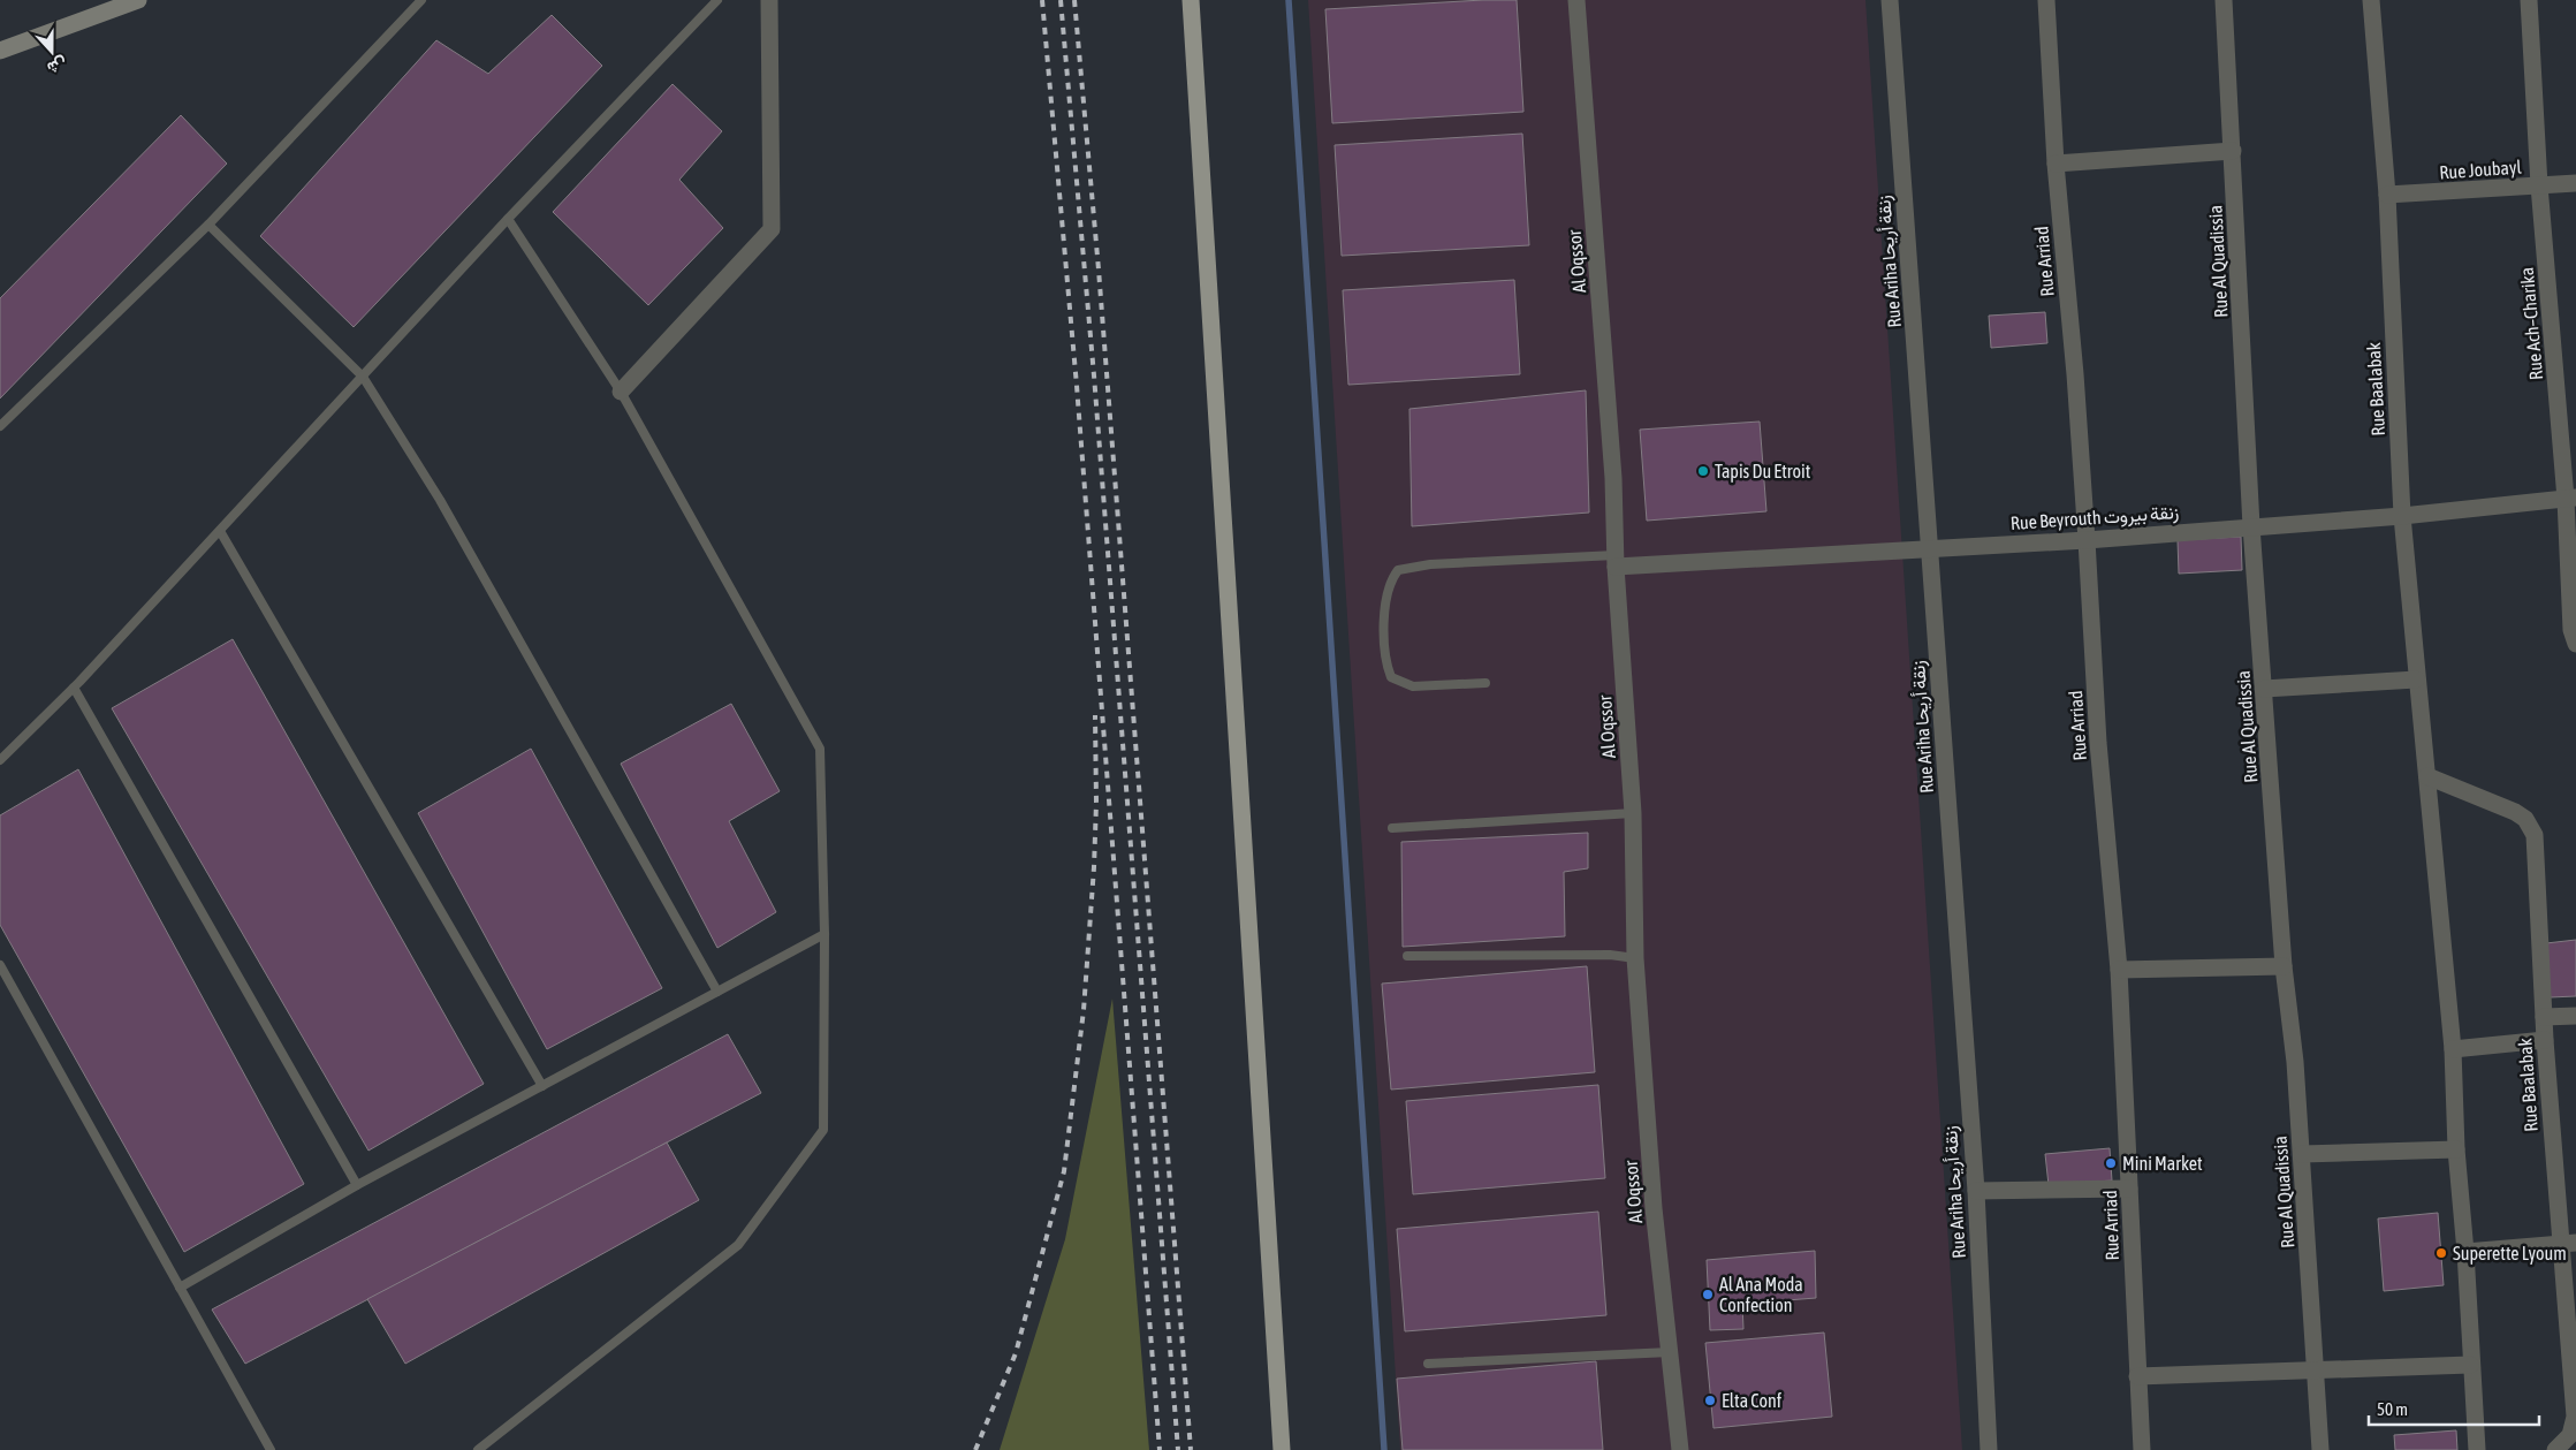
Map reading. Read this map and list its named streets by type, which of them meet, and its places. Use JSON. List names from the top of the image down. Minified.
{"streets":{"street":["Rue Joubayl","Al Oqssor","Rue Ariha زنقة أريحا","Rue Arriad","Rue Al Quadissia","Rue Ach–Charika","Rue Baalabak","Rue Beyrouth زنقة بيروت"]},"crossings":[["Rue Joubayl","Rue Ach–Charika"],["Rue Joubayl","Rue Baalabak"],["Al Oqssor","Rue Beyrouth زنقة بيروت"],["Rue Ariha زنقة أريحا","Rue Beyrouth زنقة بيروت"],["Rue Arriad","Rue Beyrouth زنقة بيروت"],["Rue Al Quadissia","Rue Beyrouth زنقة بيروت"],["Rue Ach–Charika","Rue Beyrouth زنقة بيروت"],["Rue Baalabak","Rue Beyrouth زنقة بيروت"]],"places":["Tapis Du Etroit","Mini Market","Superette Lyoum","Al Ana Moda Confection","Elta Conf"],"scale_bar":"50 m","north":"bottom"}
